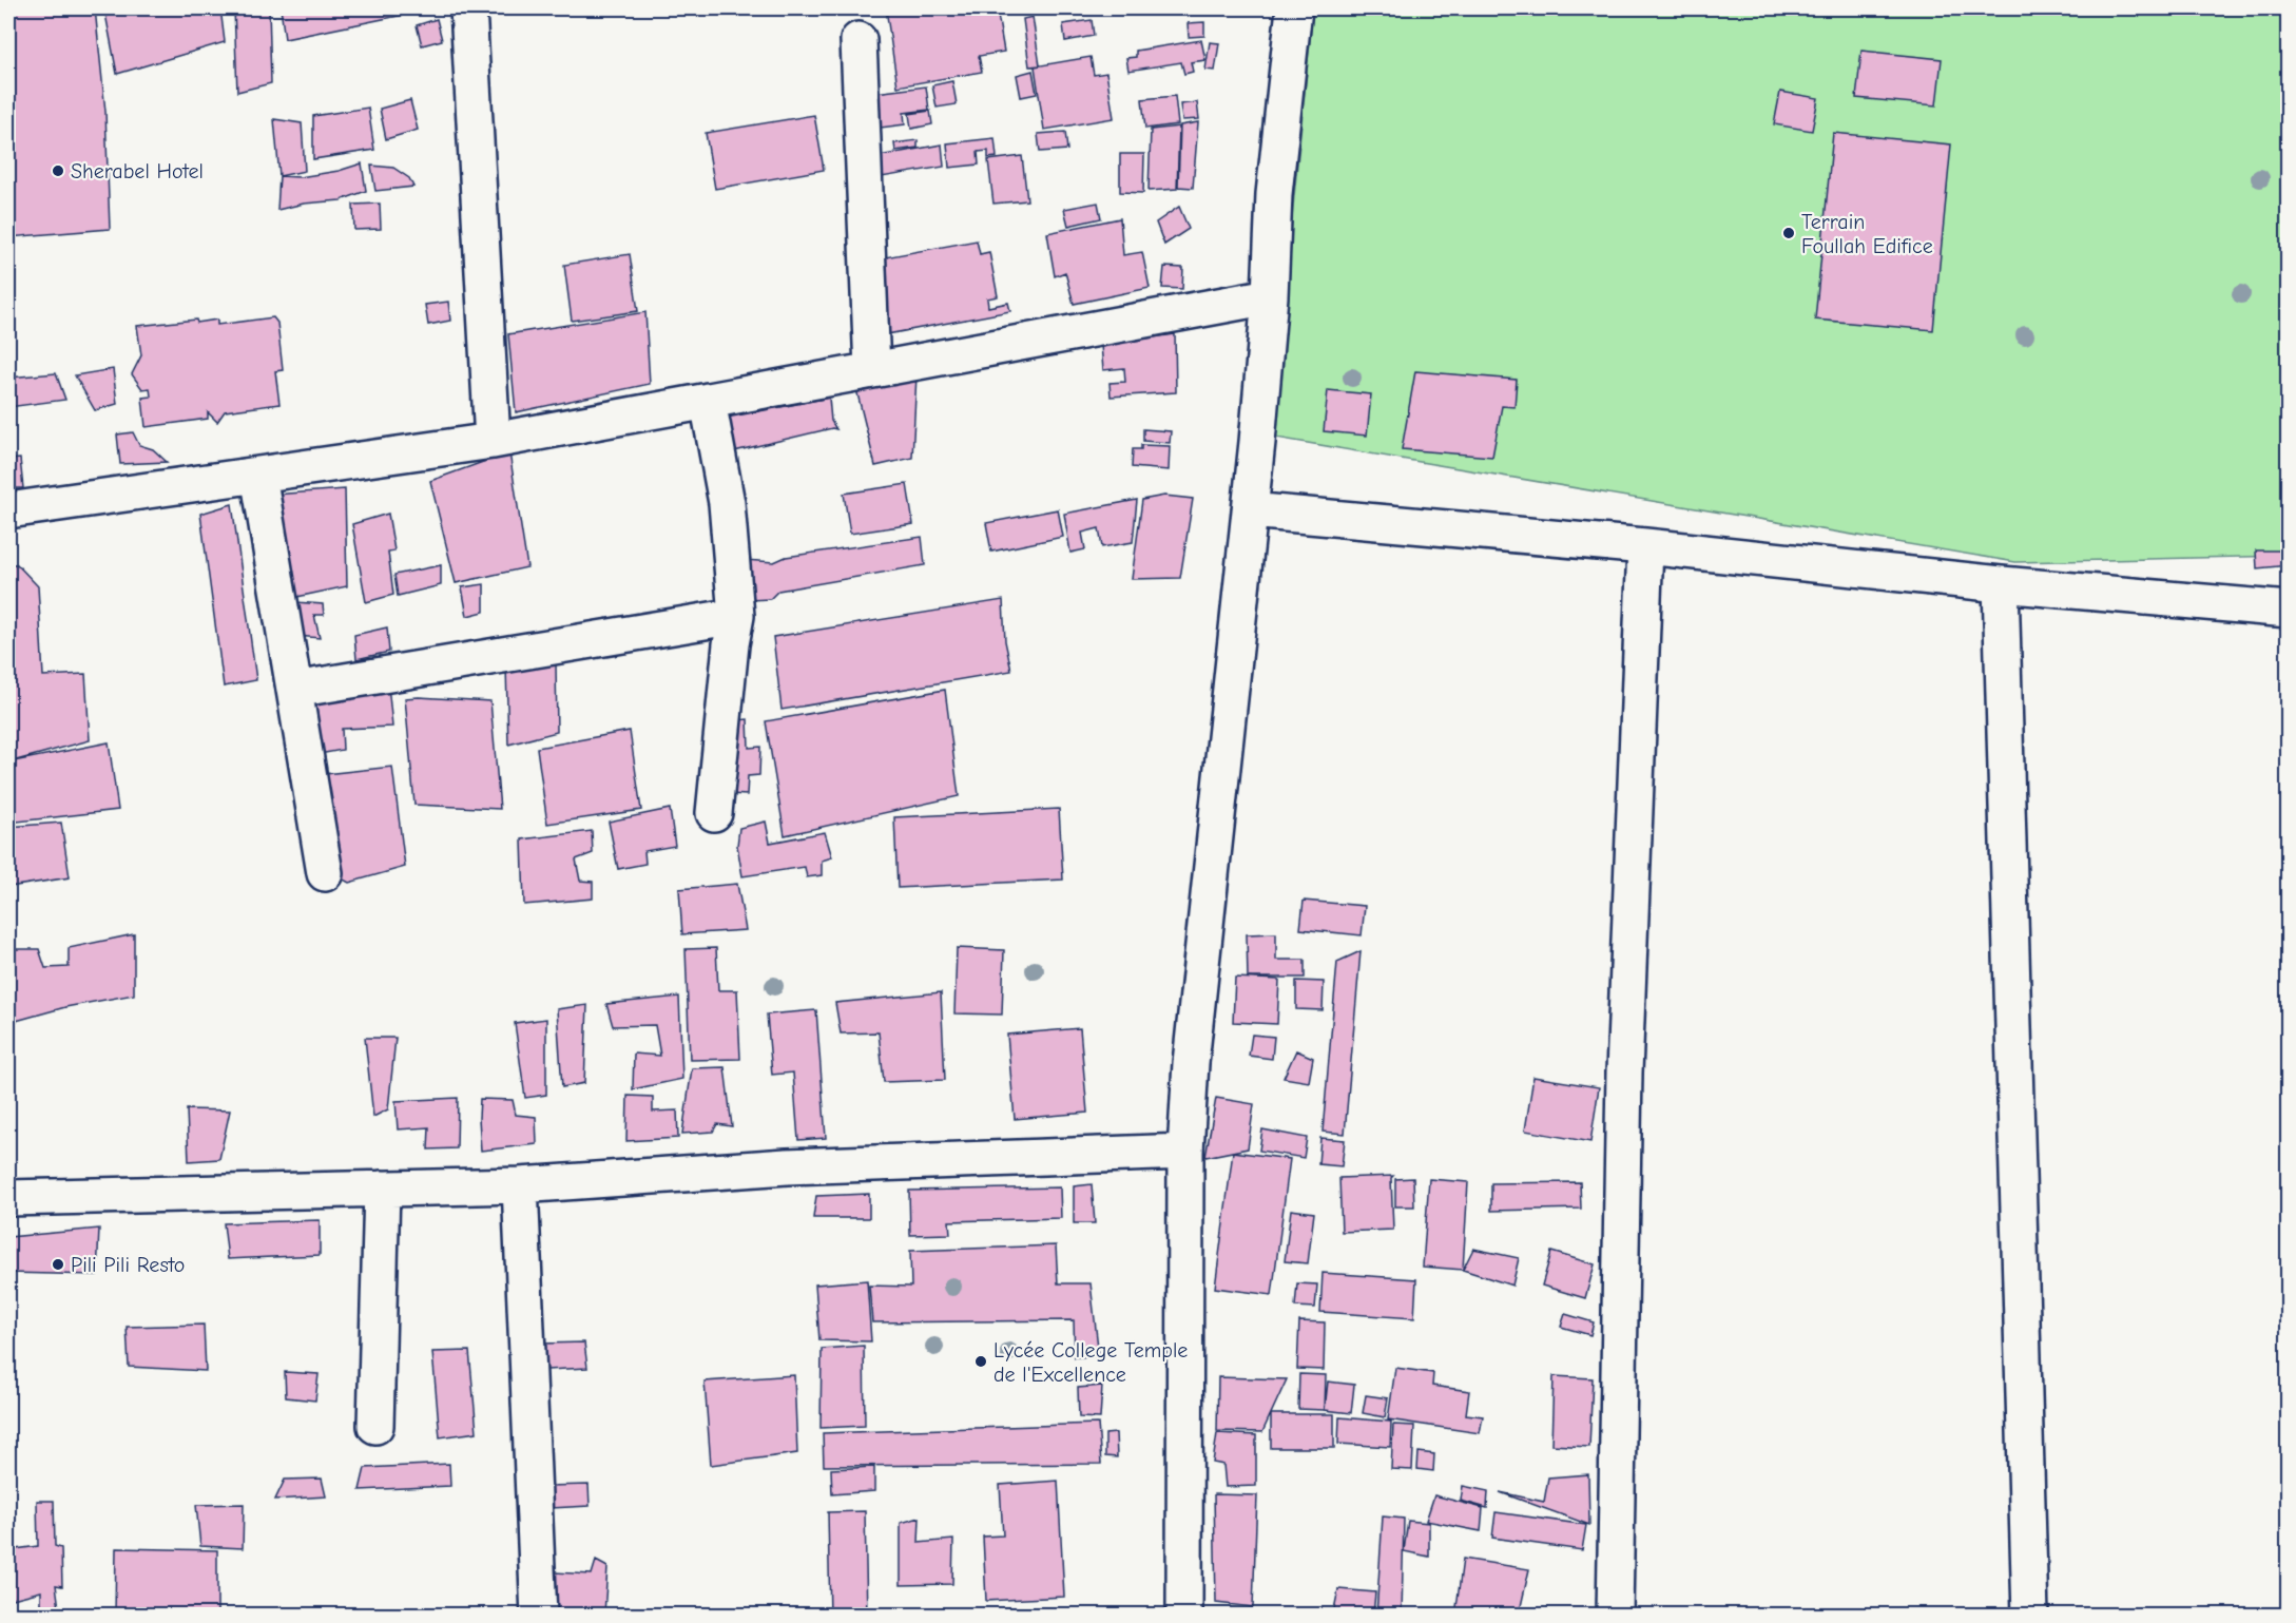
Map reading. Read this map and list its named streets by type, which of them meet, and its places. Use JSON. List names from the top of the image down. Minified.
{"places":["Sherabel Hotel","Terrain Foullah Edifice","Pili Pili Resto","Lycée College Temple de l'Excellence"]}
